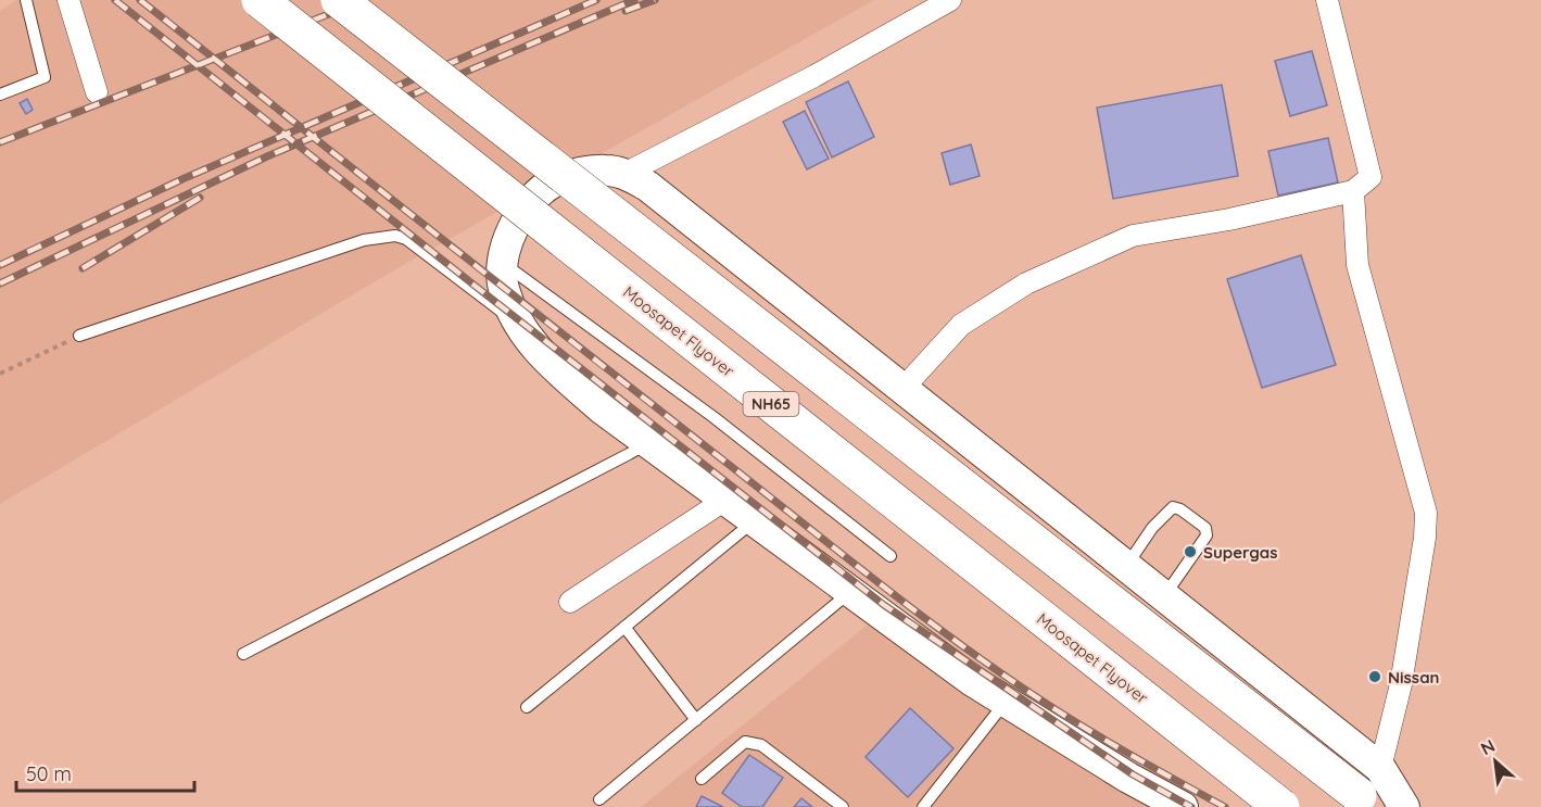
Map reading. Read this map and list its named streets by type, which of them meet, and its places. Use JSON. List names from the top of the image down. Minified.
{"streets":{"highway":["Moosapet Flyover","NH65"]},"places":["Supergas","Nissan"],"scale_bar":"50 m","north":"top left"}
